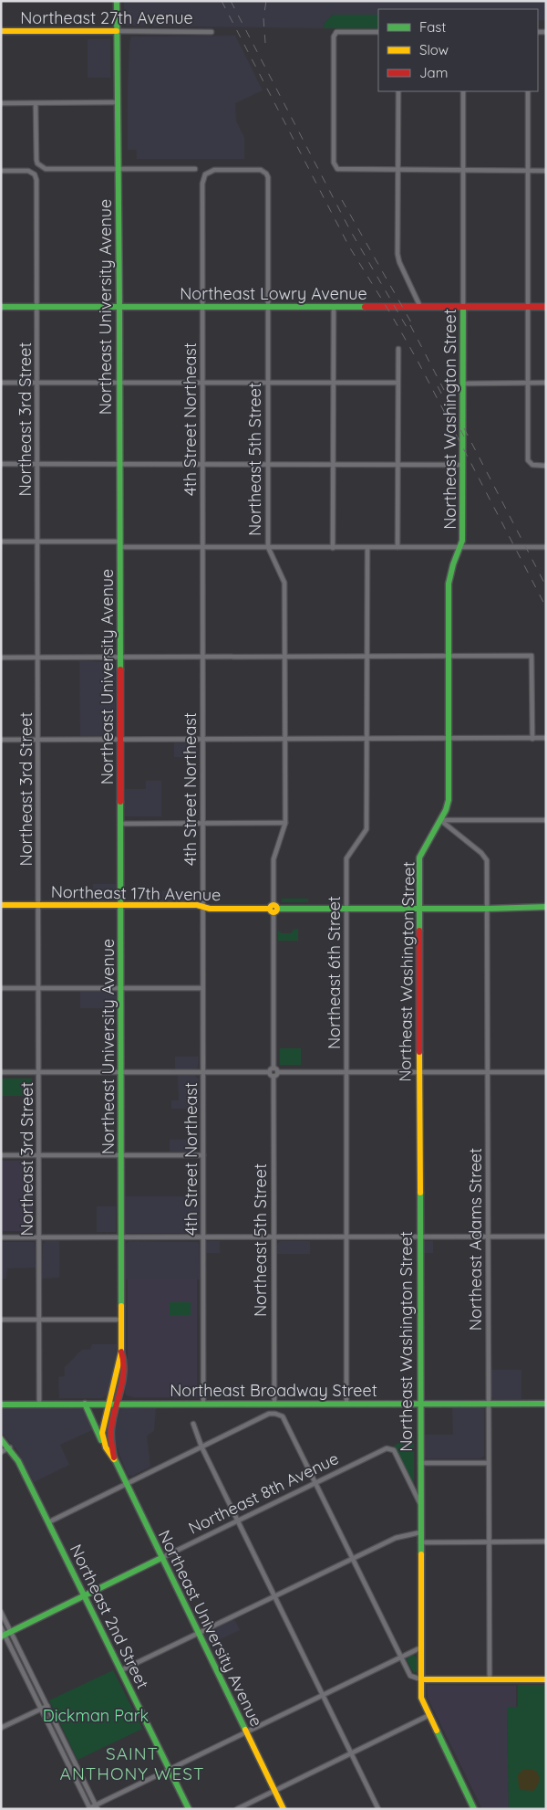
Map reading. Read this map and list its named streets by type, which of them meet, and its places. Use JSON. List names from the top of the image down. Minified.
{"streets":{"main road":["Northeast 27th Avenue","Northeast Lowry Avenue","Northeast University Avenue","Northeast Washington Street","Northeast 17th Avenue","Northeast Broadway Street","Northeast 8th Avenue","Northeast 2nd Street"],"street":["Northeast 3rd Street","4th Street Northeast","Northeast 5th Street","Northeast 6th Street","Northeast Adams Street"]},"crossings":[["Northeast 27th Avenue","Northeast University Avenue"],["Northeast Lowry Avenue","Northeast University Avenue"],["Northeast Lowry Avenue","Northeast 3rd Street"],["Northeast Lowry Avenue","4th Street Northeast"],["Northeast Lowry Avenue","Northeast Washington Street"],["Northeast Lowry Avenue","Northeast 5th Street"],["Northeast University Avenue","Northeast 17th Avenue"],["Northeast University Avenue","Northeast Broadway Street"],["Northeast University Avenue","Northeast 8th Avenue"],["Northeast 3rd Street","Northeast 17th Avenue"],["Northeast 3rd Street","Northeast Broadway Street"],["4th Street Northeast","Northeast 5th Street"],["4th Street Northeast","Northeast 17th Avenue"],["4th Street Northeast","Northeast Broadway Street"],["Northeast Washington Street","Northeast 17th Avenue"],["Northeast Washington Street","Northeast Adams Street"],["Northeast Washington Street","Northeast Broadway Street"],["Northeast Washington Street","Northeast 8th Avenue"],["Northeast 5th Street","Northeast 17th Avenue"],["Northeast 5th Street","Northeast Broadway Street"],["Northeast 17th Avenue","Northeast 6th Street"],["Northeast 17th Avenue","Northeast Adams Street"],["Northeast 6th Street","Northeast Broadway Street"],["Northeast Adams Street","Northeast Broadway Street"],["Northeast 8th Avenue","Northeast 2nd Street"]],"districts":["SAINT ANTHONY WEST"],"parks":["Dickman Park"],"legend":["Fast","Slow","Jam"]}
